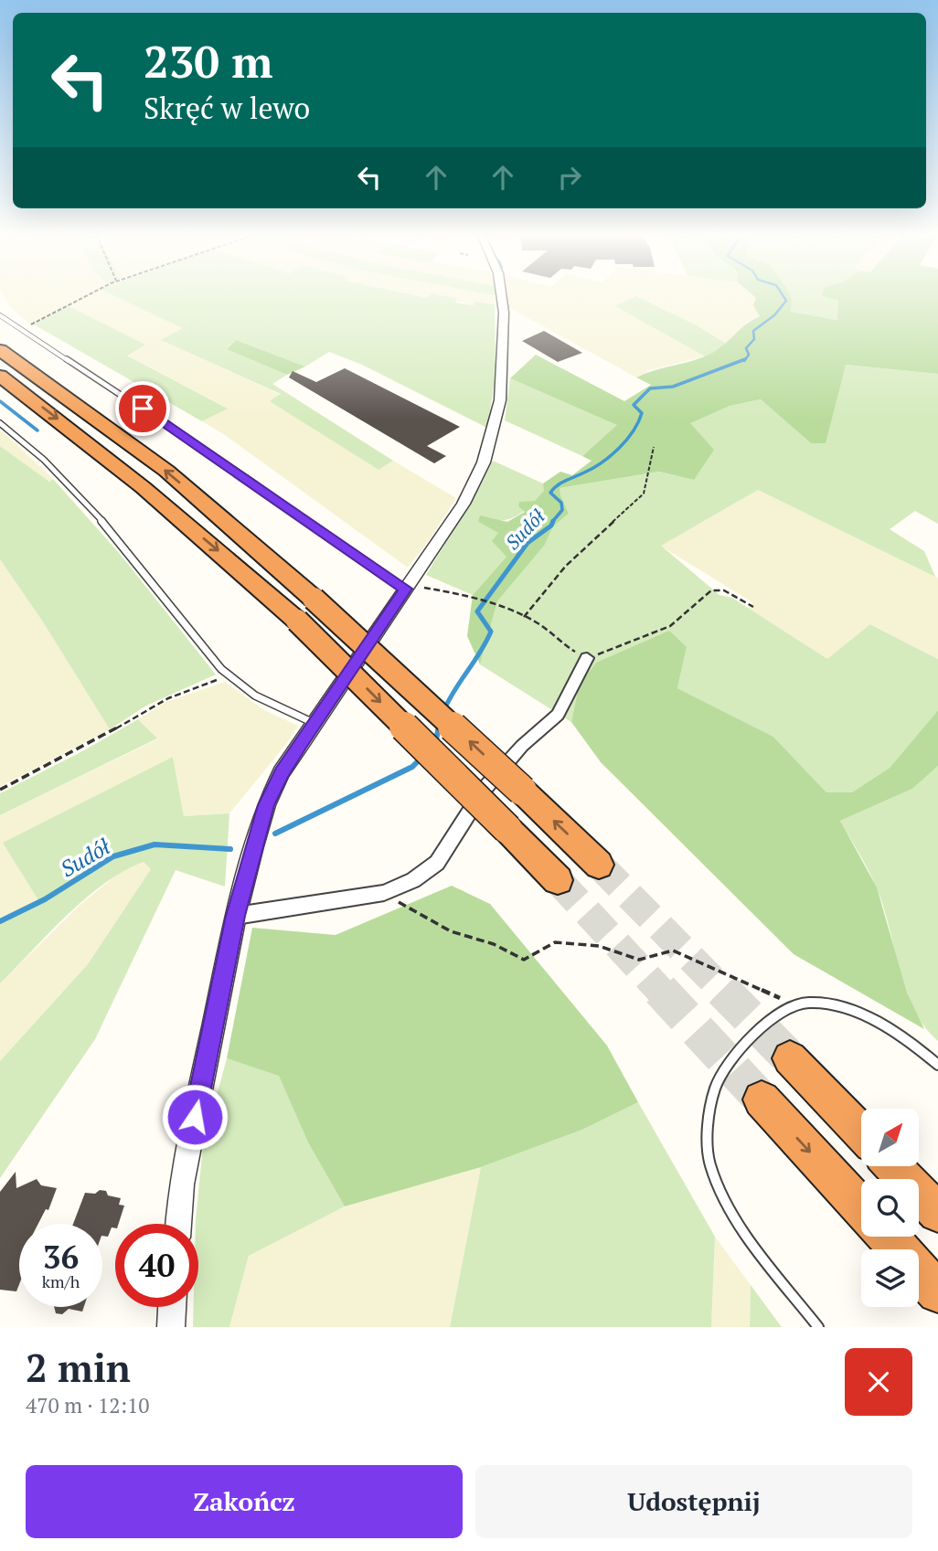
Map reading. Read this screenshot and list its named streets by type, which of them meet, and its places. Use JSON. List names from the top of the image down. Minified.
{"water":["Sudół"],"north":"top right","page":{"turn":["230 m","Skręć w lewo"],"speed":"36 km/h","limit":"40","heading":["2 min","470 m · 12:10"],"buttons":["Zakończ","Udostępnij"]}}
